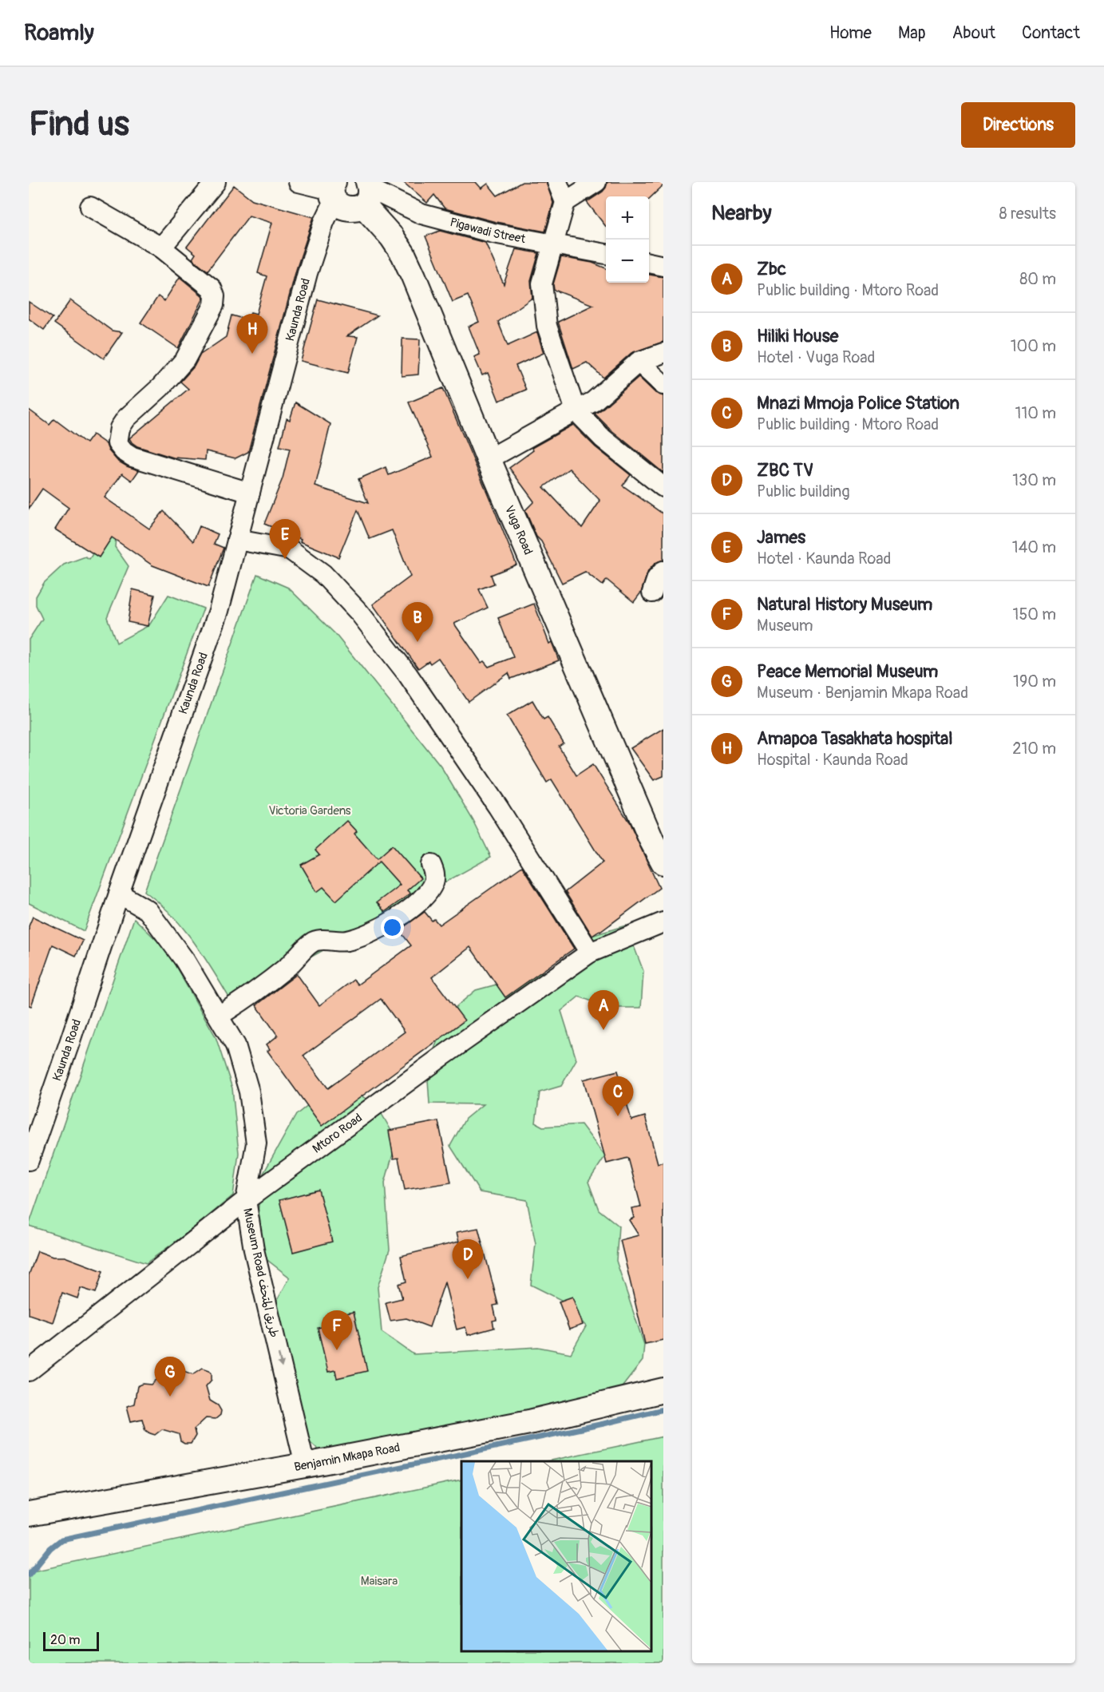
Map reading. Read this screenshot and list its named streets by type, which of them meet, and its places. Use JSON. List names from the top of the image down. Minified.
{"streets":{"main road":["Vuga Road","Benjamin Mkapa Road"],"street":["Pigawadi Street","Kaunda Road","Mtoro Road","Museum Road طريق المتحف"]},"crossings":[["Pigawadi Street","Vuga Road"],["Kaunda Road","Museum Road طريق المتحف"],["Mtoro Road","Museum Road طريق المتحف"],["Museum Road طريق المتحف","Benjamin Mkapa Road"]],"one_way":["Museum Road طريق المتحف"],"parks":["Victoria Gardens","Maisara"],"scale_bar":"20 m","page":{"header":"Roamly","nav":["Home","Map","About","Contact"],"buttons":"Directions","title":"Find us","heading":["Nearby","8 results"],"map_buttons":["+","−"],"list":[{"mark":"A","name":"Zbc","note":"Public building · Mtoro Road","value":"80 m"},{"mark":"B","name":"Hiliki House","note":"Hotel · Vuga Road","value":"100 m"},{"mark":"C","name":"Mnazi Mmoja Police Station","note":"Public building · Mtoro Road","value":"110 m"},{"mark":"D","name":"ZBC TV","note":"Public building","value":"130 m"},{"mark":"E","name":"James","note":"Hotel · Kaunda Road","value":"140 m"},{"mark":"F","name":"Natural History Museum","note":"Museum","value":"150 m"},{"mark":"G","name":"Peace Memorial Museum","note":"Museum · Benjamin Mkapa Road","value":"190 m"},{"mark":"H","name":"Amapoa Tasakhata hospital","note":"Hospital · Kaunda Road","value":"210 m"}],"pins":["H","E","B","A","C","D","F","G"],"scale":"20 m"}}
